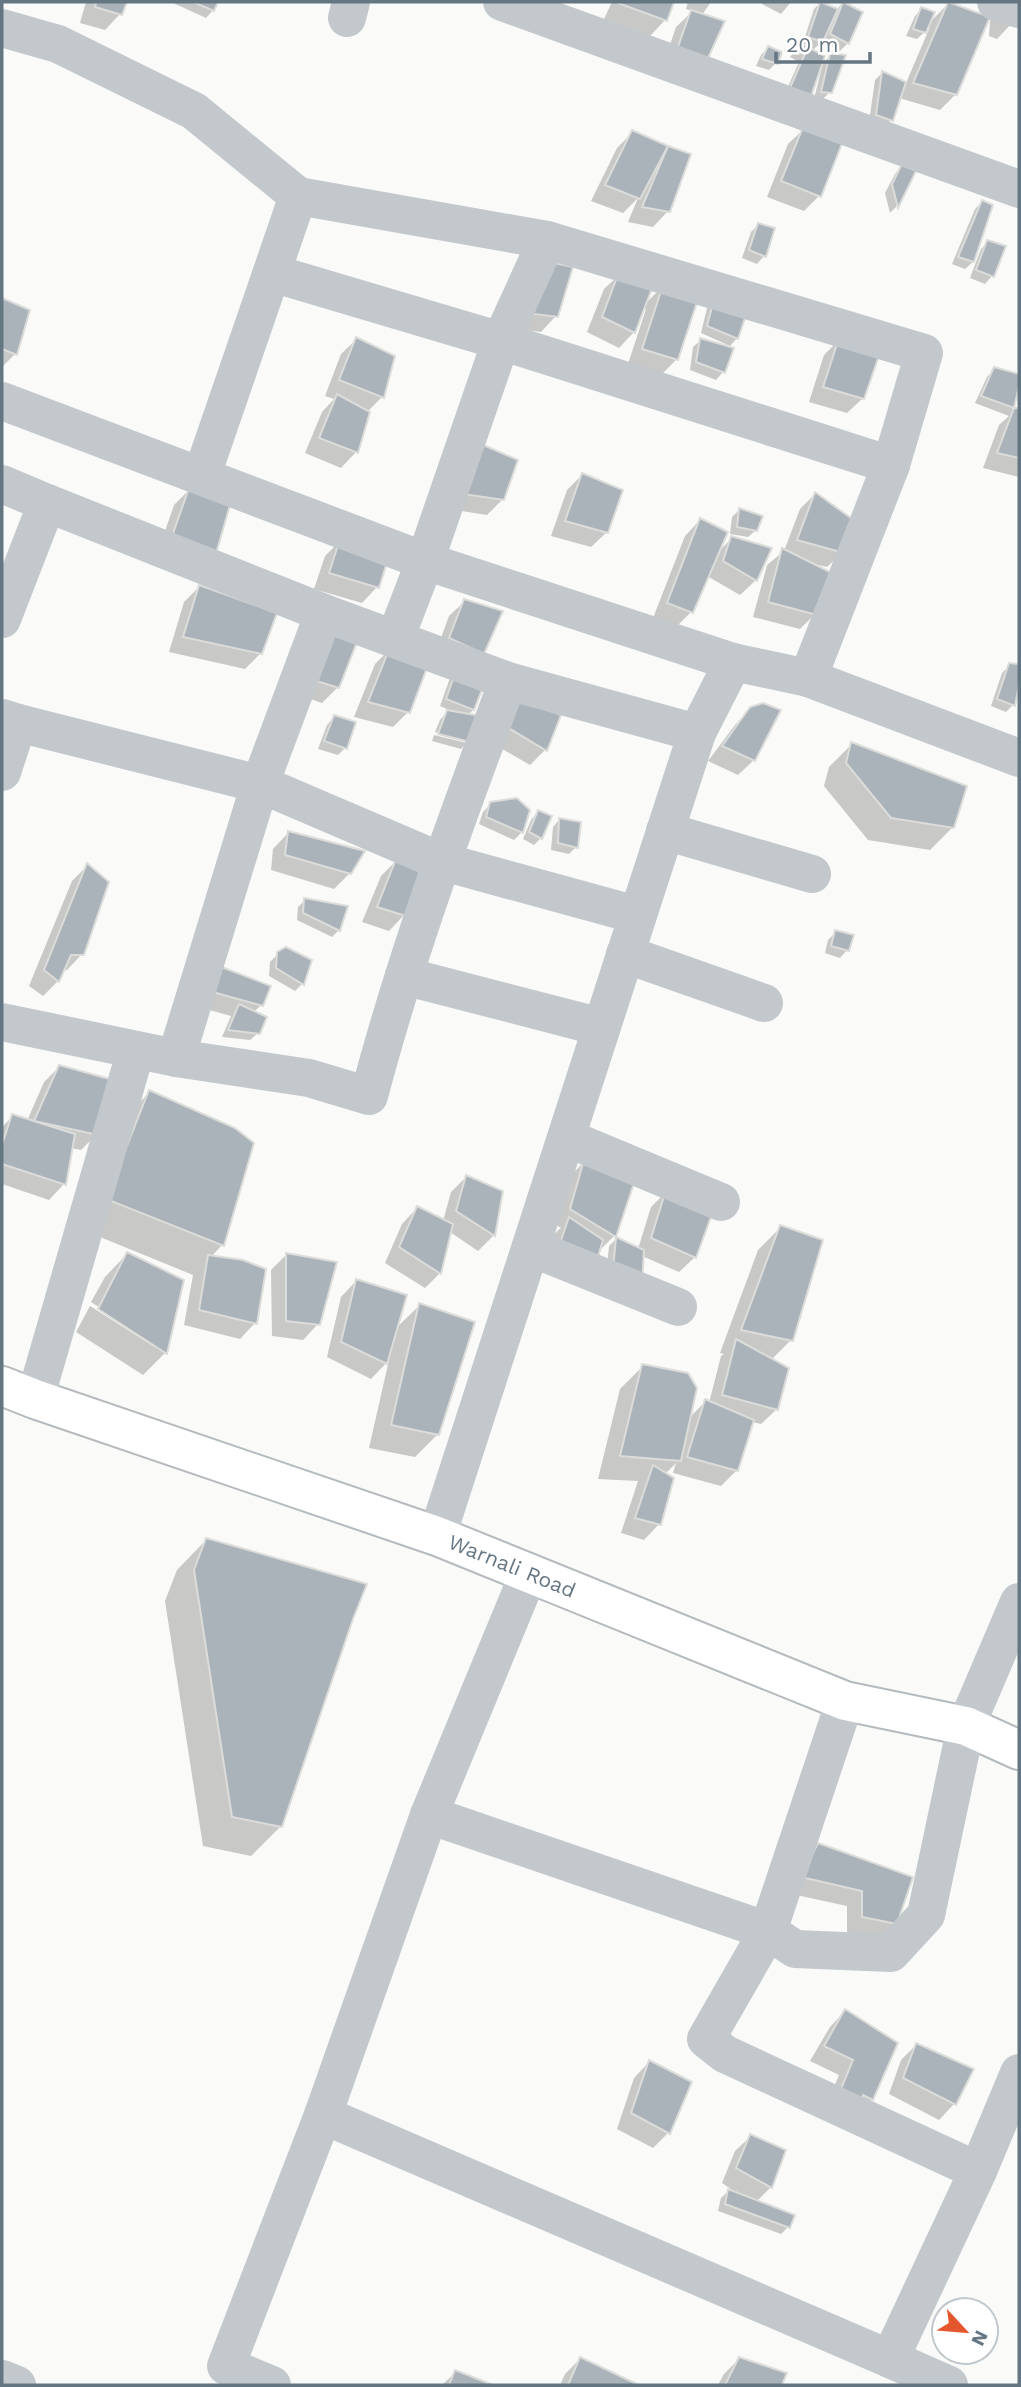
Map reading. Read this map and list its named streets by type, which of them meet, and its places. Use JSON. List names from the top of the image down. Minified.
{"streets":{"main road":["Warnali Road"]},"scale_bar":"20 m","north":"bottom right"}
